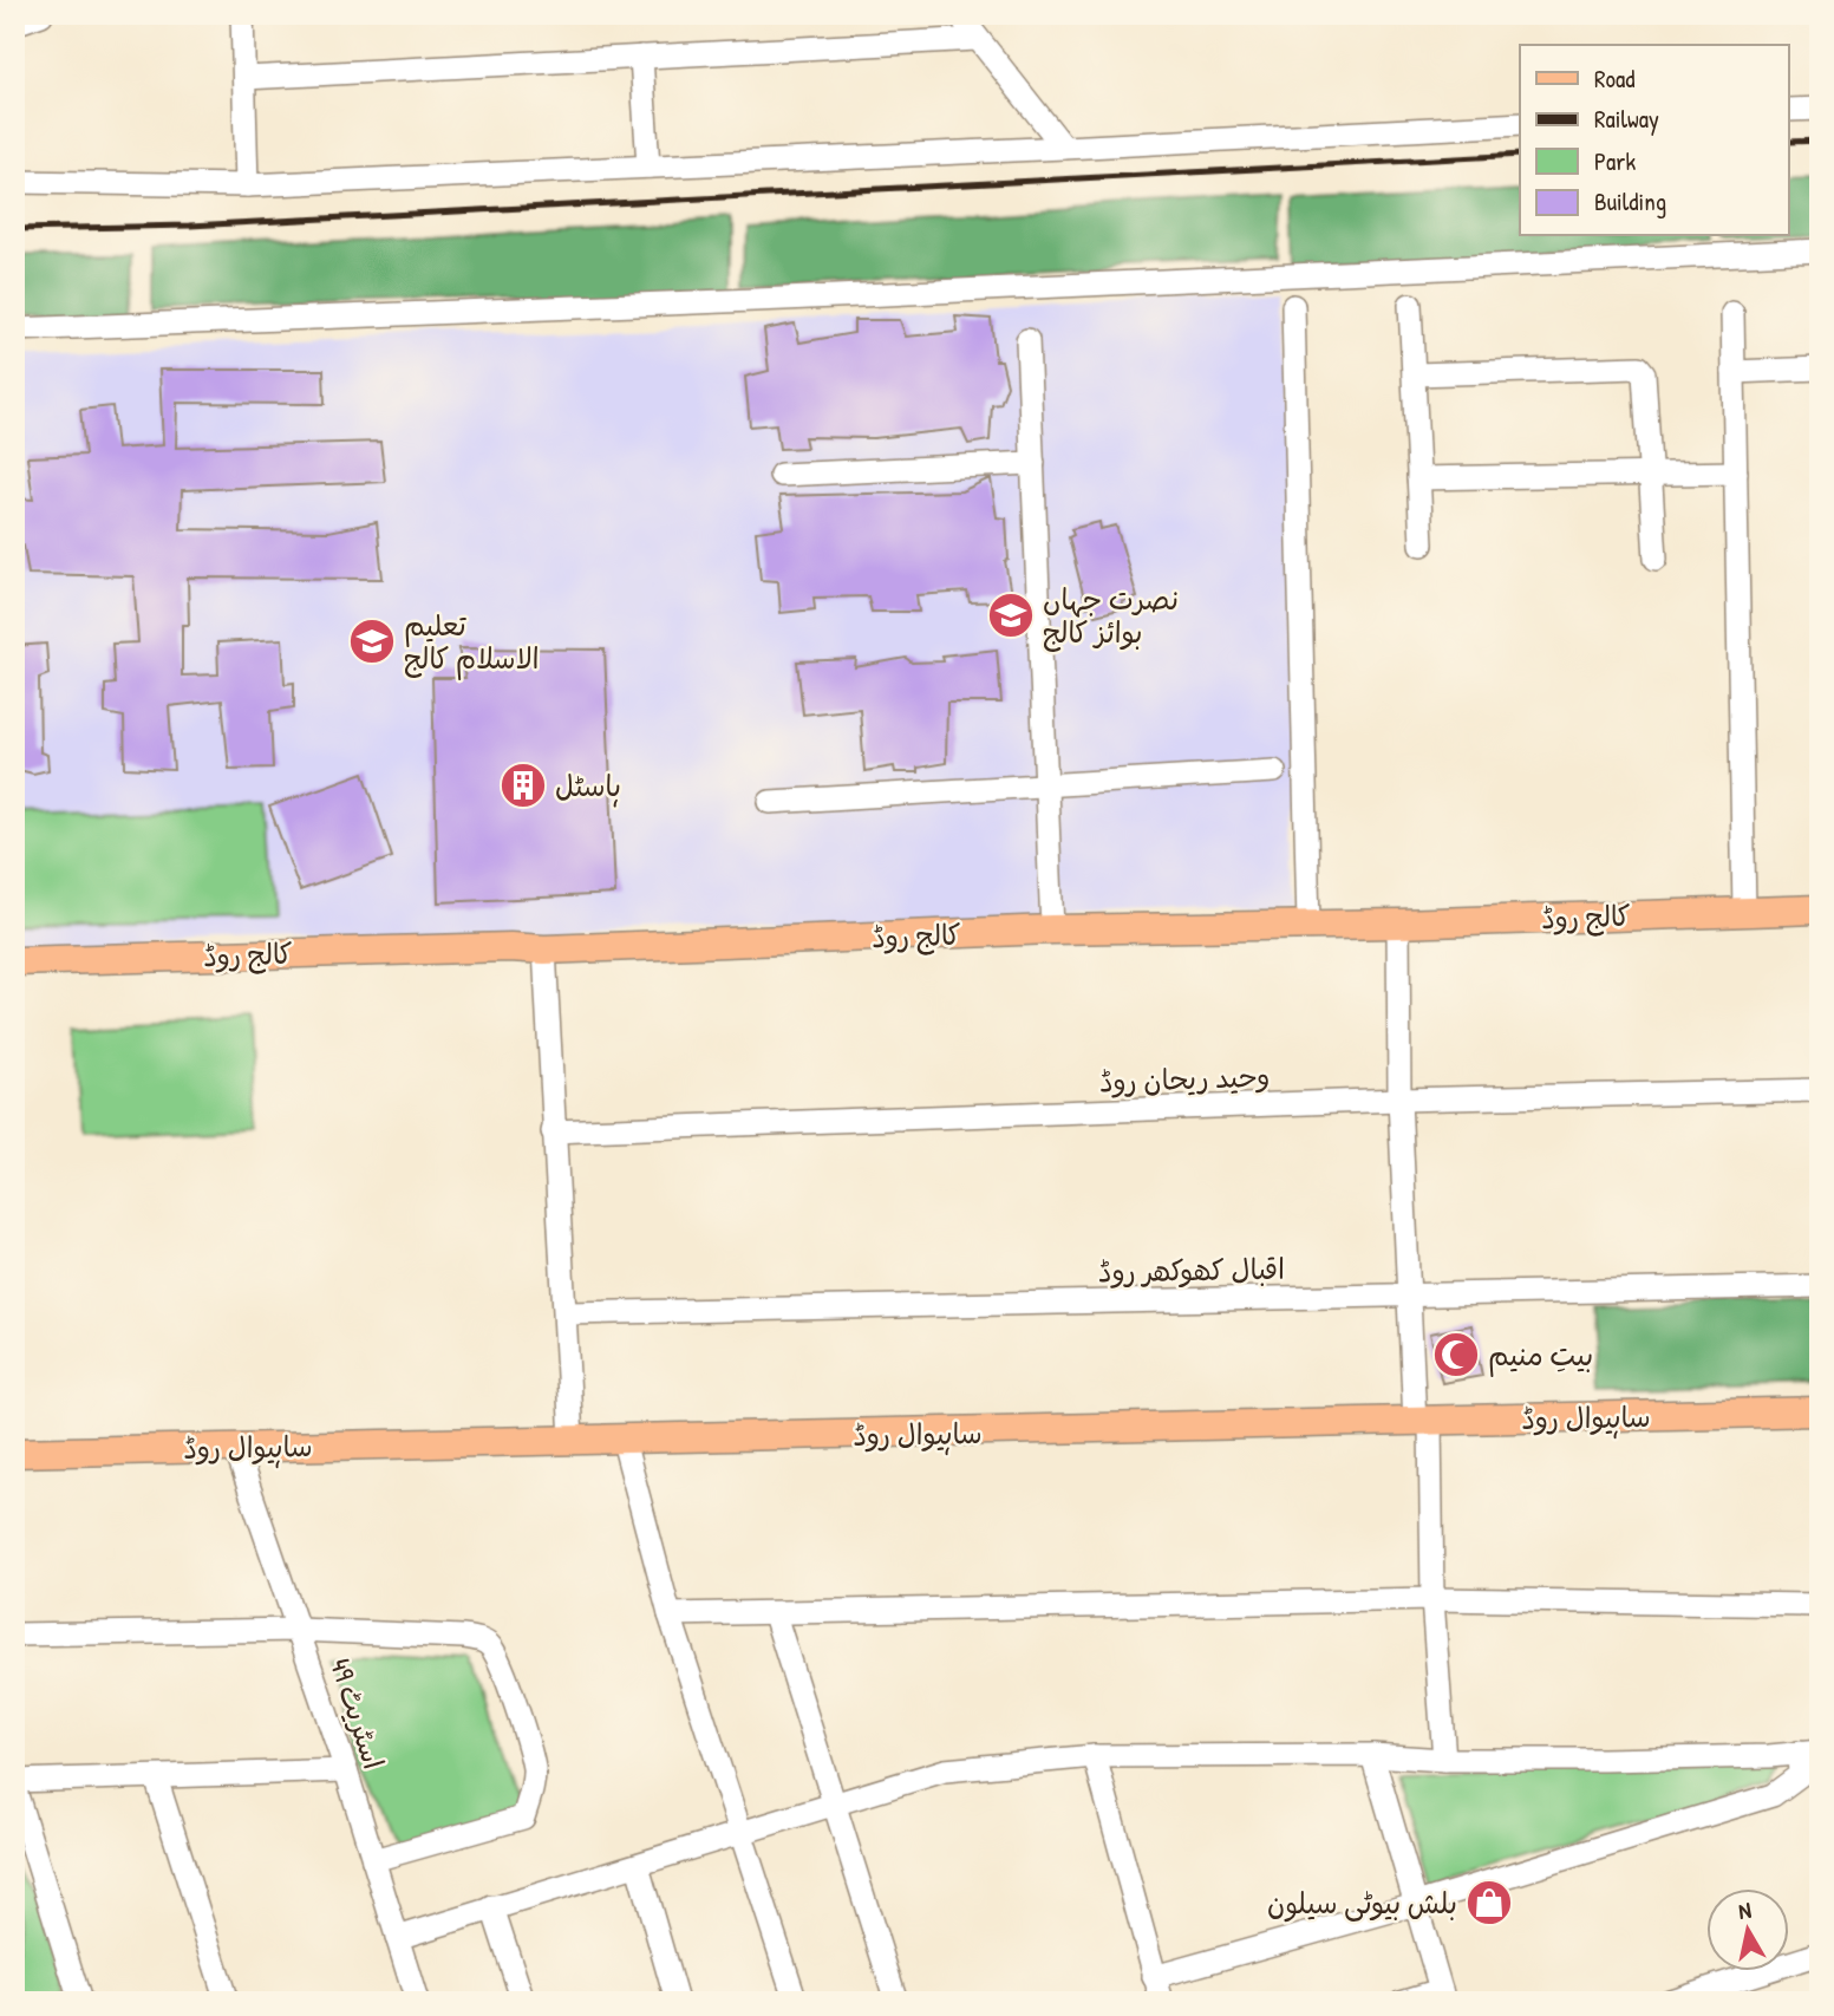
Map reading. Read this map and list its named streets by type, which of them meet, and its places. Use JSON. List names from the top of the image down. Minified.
{"streets":{"main road":["کالج روڈ","ساہیوال روڈ"],"street":["وحید ریحان روڈ","اقبال کھوکھر روڈ","اسٹریٹ 49"]},"crossings":[["ساہیوال روڈ","اسٹریٹ 49"]],"places":{"school or university":["نصرت جہاں بوائز کالج","تعلیم الاسلام کالج"],"building":["ہاسٹل"],"mosque":["بیتِ منیم"],"shop":["بلش بیوٹی سیلون"]},"legend":["Road","Railway","Park","Building"],"north":"top"}
